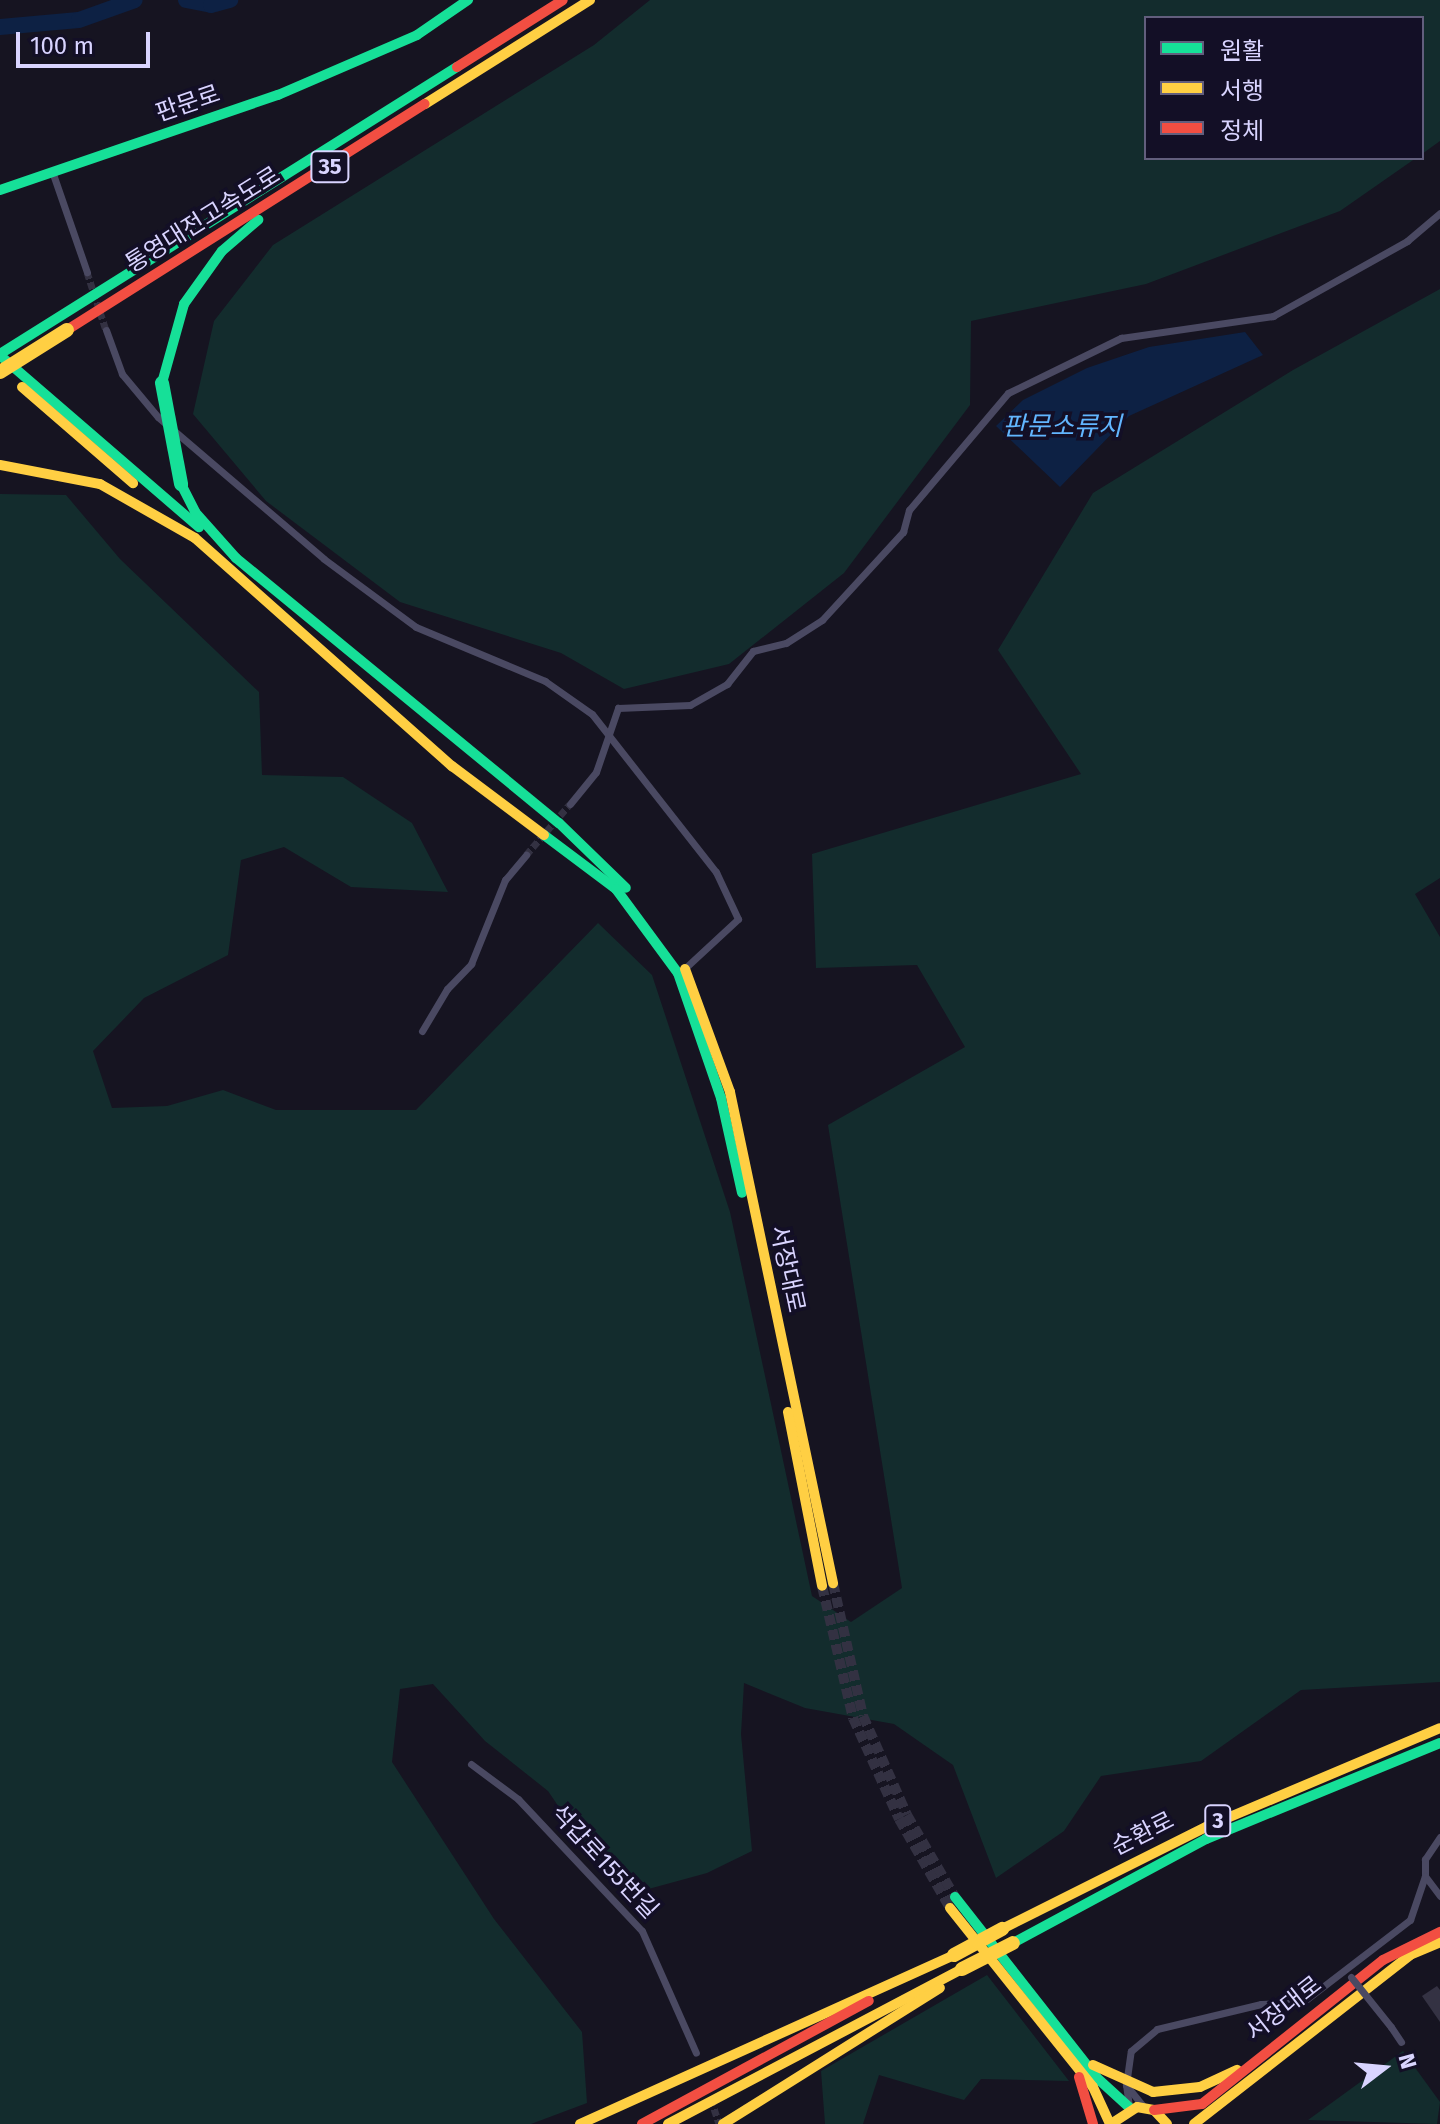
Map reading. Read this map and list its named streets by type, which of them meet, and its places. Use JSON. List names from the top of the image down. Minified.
{"streets":{"main road":["판문로","35","통영대전고속도로","서장대로","3","순환로"],"street":["석갑로155번길"]},"crossings":[["3","순환로"]],"water":["판문소류지"],"legend":["원활","서행","정체"],"scale_bar":"100 m","north":"right"}
